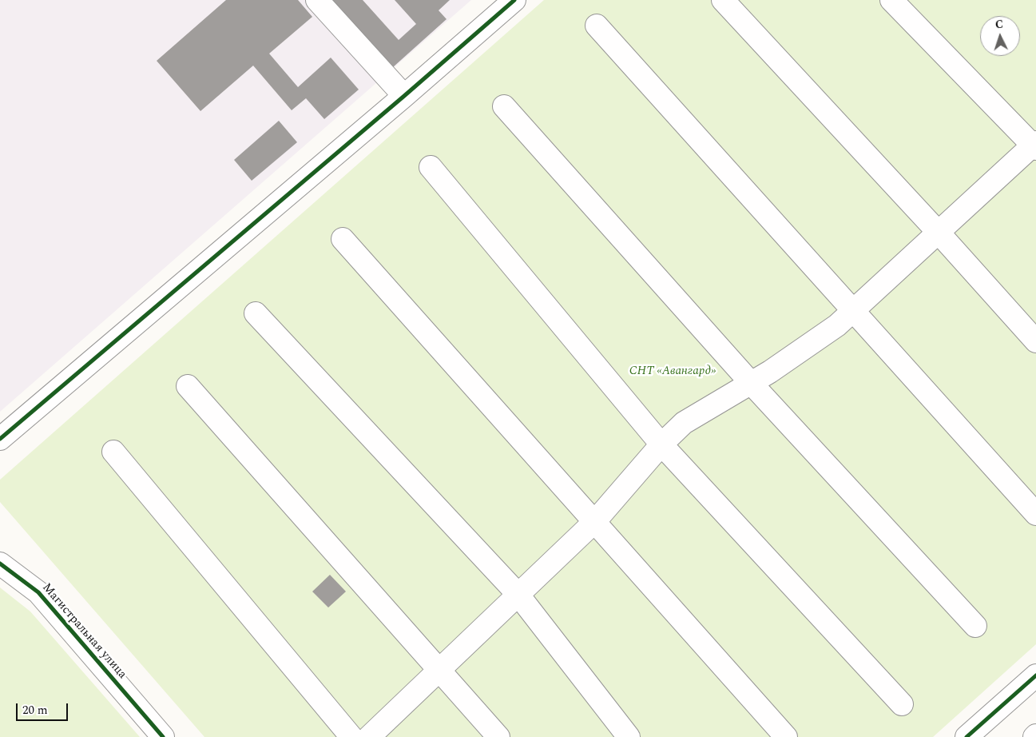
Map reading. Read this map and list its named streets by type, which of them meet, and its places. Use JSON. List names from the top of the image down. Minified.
{"streets":{"street":["Магистральная улица"]},"parks":["СНТ «Авангард»"],"scale_bar":"20 m","north":"top"}
